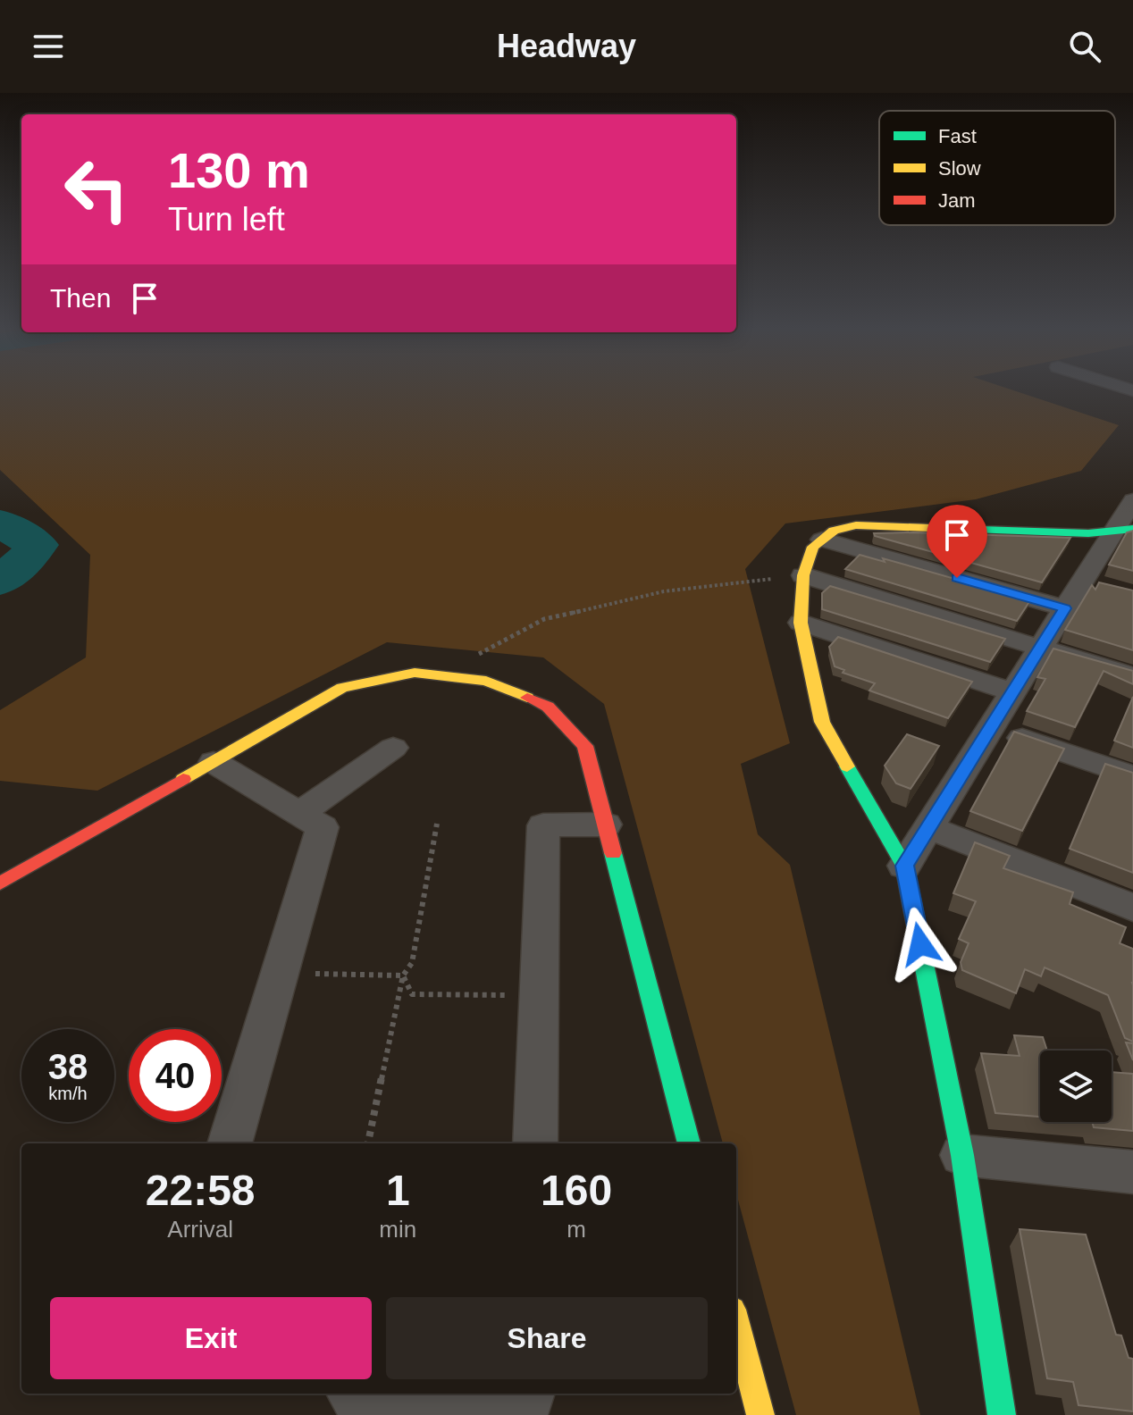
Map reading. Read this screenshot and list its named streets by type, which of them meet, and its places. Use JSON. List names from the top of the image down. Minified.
{"legend":["Fast","Slow","Jam"],"page":{"header":"Headway","turn":["130 m","Turn left"],"then":"Then","speed":"38 km/h","limit":"40","eta":["22:58","Arrival","1","min","160","m"],"buttons":["Exit","Share"]}}
